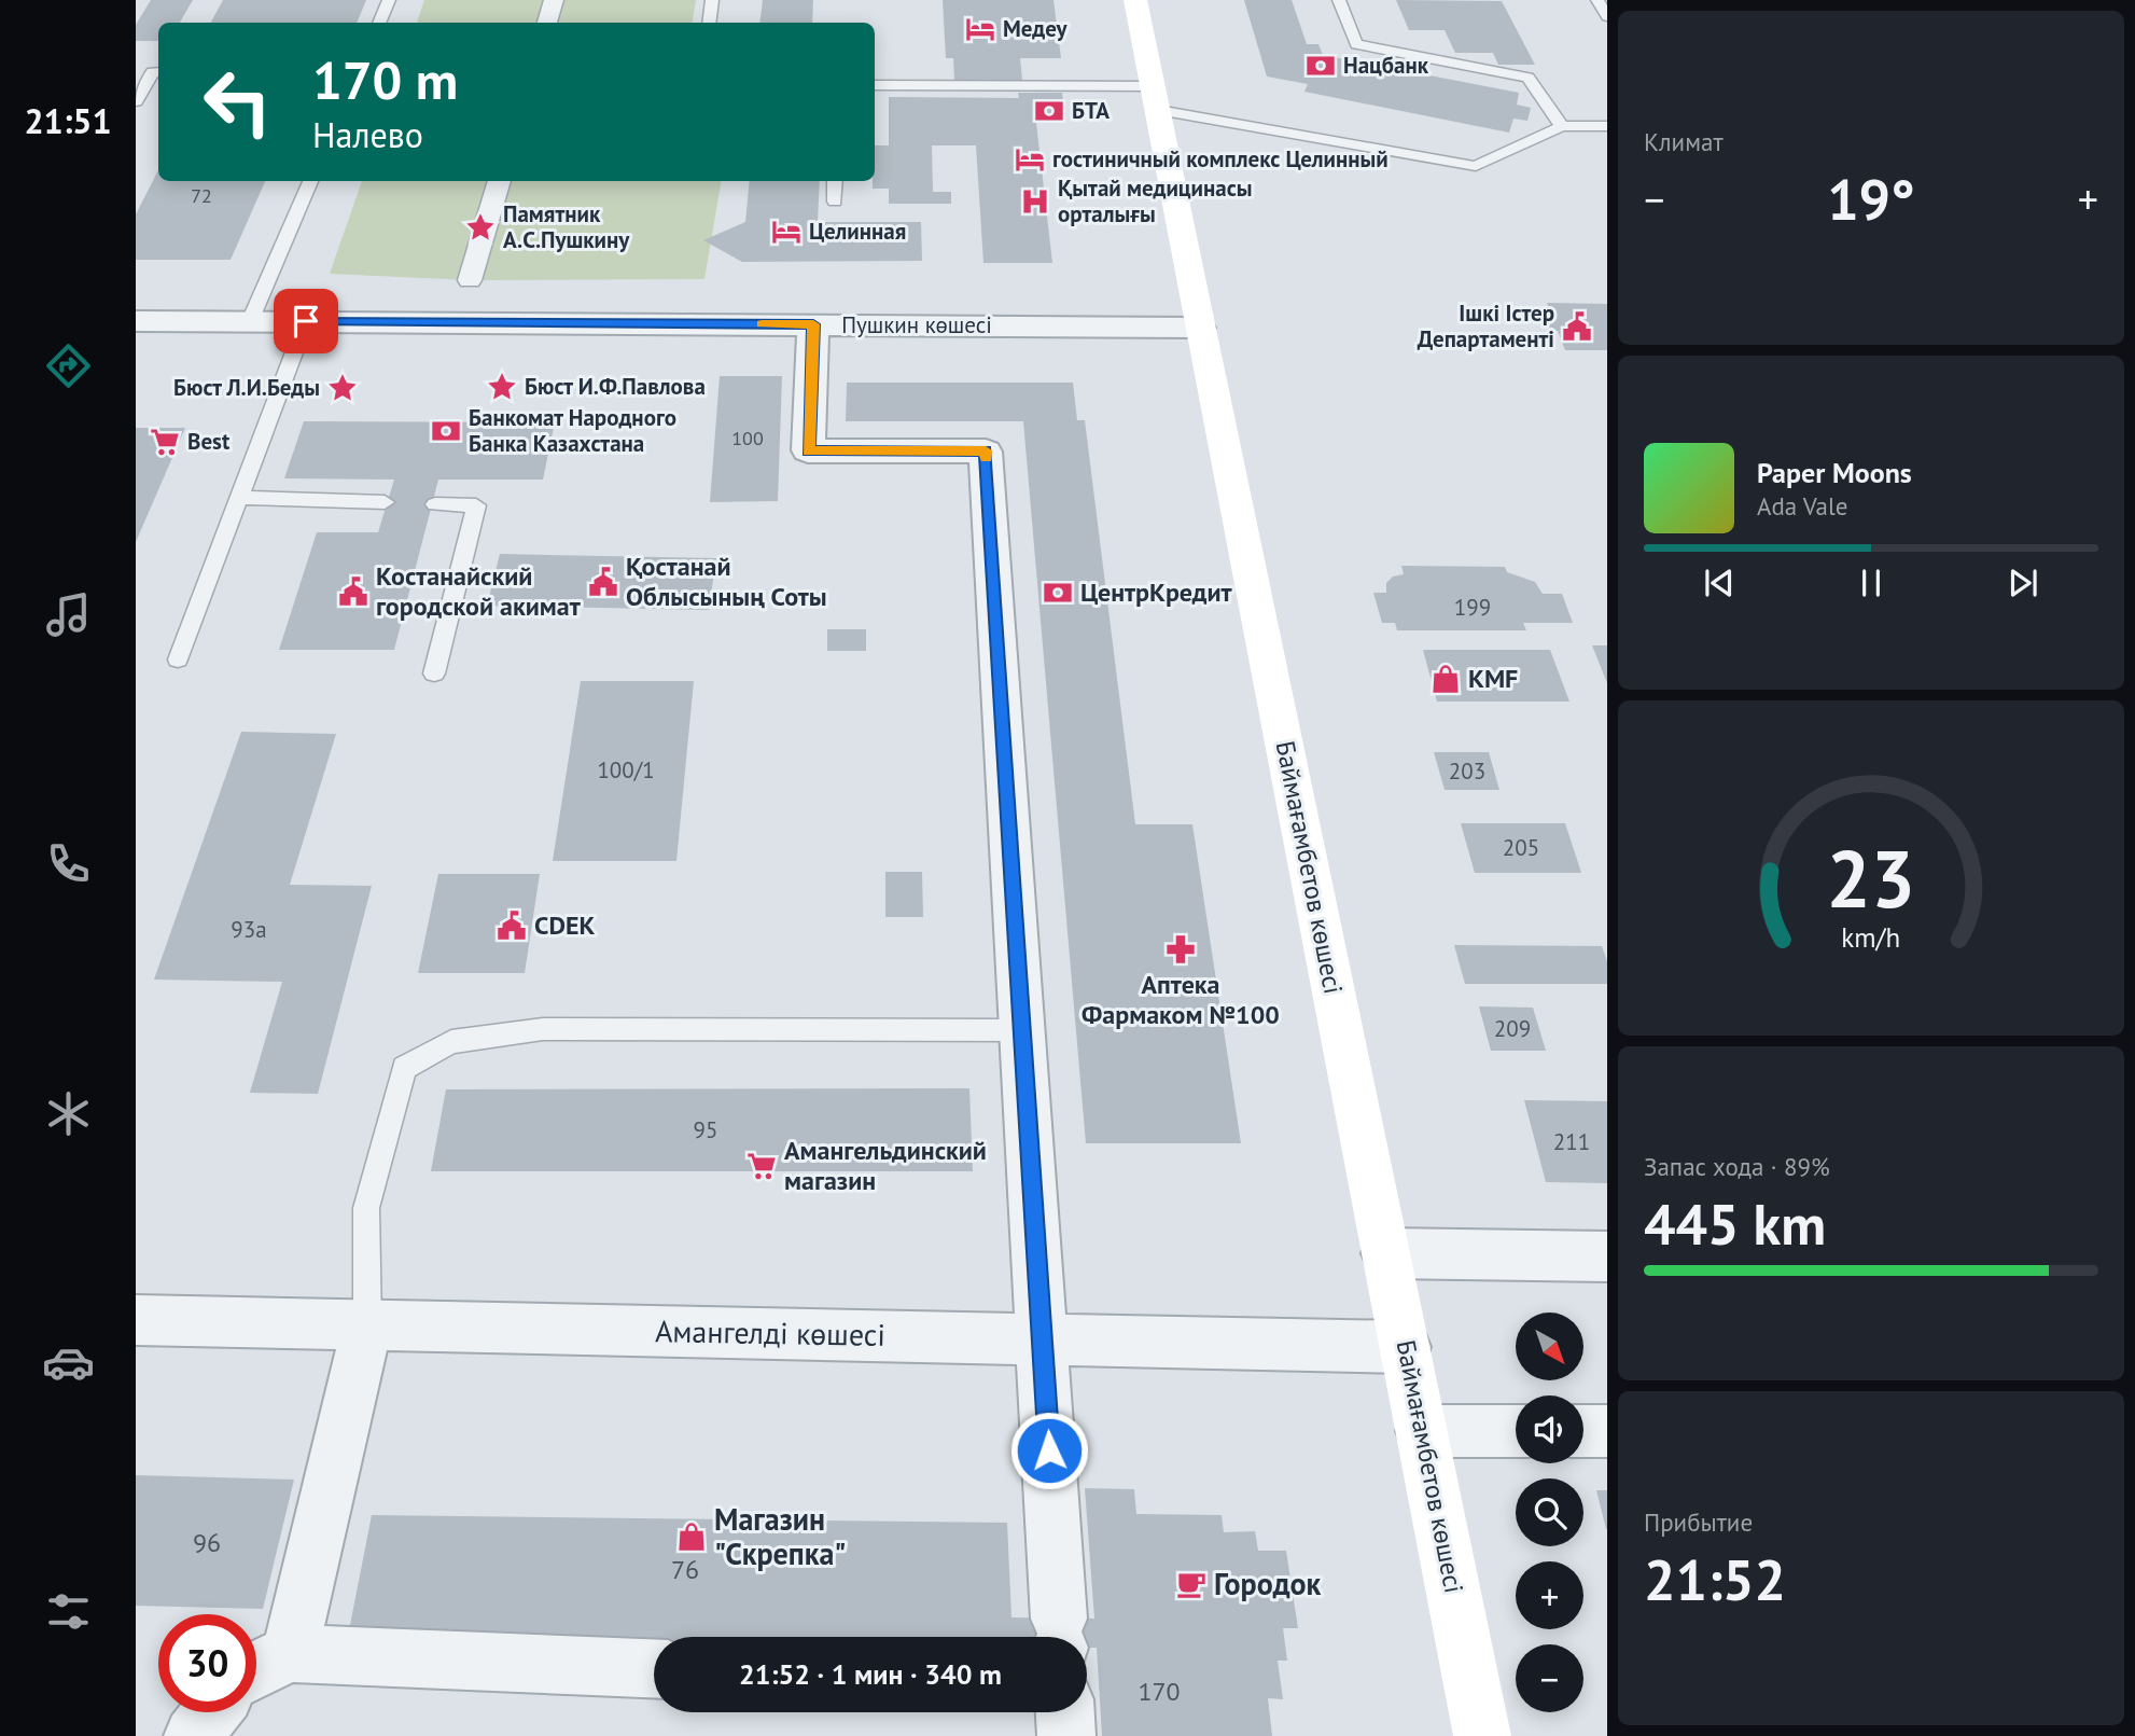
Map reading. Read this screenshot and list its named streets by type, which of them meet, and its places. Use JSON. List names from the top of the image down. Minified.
{"streets":{"main road":["Баймағамбетов көшесі"],"street":["Пушкин көшесі","Амангелді көшесі"]},"crossings":[["Пушкин көшесі","Баймағамбетов көшесі"],["Баймағамбетов көшесі","Амангелді көшесі"]],"places":{"hotel":["Медеу","гостиничный комплекс Целинный","Целинная"],"bank":["Нацбанк","БТА","Банкомат Народного Банка Казахстана","ЦентрКредит"],"hospital":["Қытай медицинасы орталығы"],"place":["Памятник А.С.Пушкину","Бюст И.Ф.Павлова","Бюст Л.И.Беды"],"public building":["Ішкі Істер Департаменті","Қостанай Облысының Соты","Костанайский городской акимат","CDEK"],"supermarket":["Best","Амангельдинский магазин"],"shop":["KMF","Магазин \"Скрепка\""],"pharmacy":["Аптека Фармаком №100"],"cafe":["Городок"]},"house_numbers":["72","100","199","100/1","203","205","93а","209","95","211","96","76","170"],"north":"bottom right","page":{"tabs":"21:51","tile":["Климат",["Запас хода · 89%","445 km"],["Прибытие","21:52"]],"turn":["170 m","Налево"],"heat":["−","19°","+"],"song":["Paper Moons","Ada Vale"],"map_buttons":["+","−"],"limit":"30","trip":"21:52 · 1 мин · 340 m","gauge":["23","km/h"]}}
